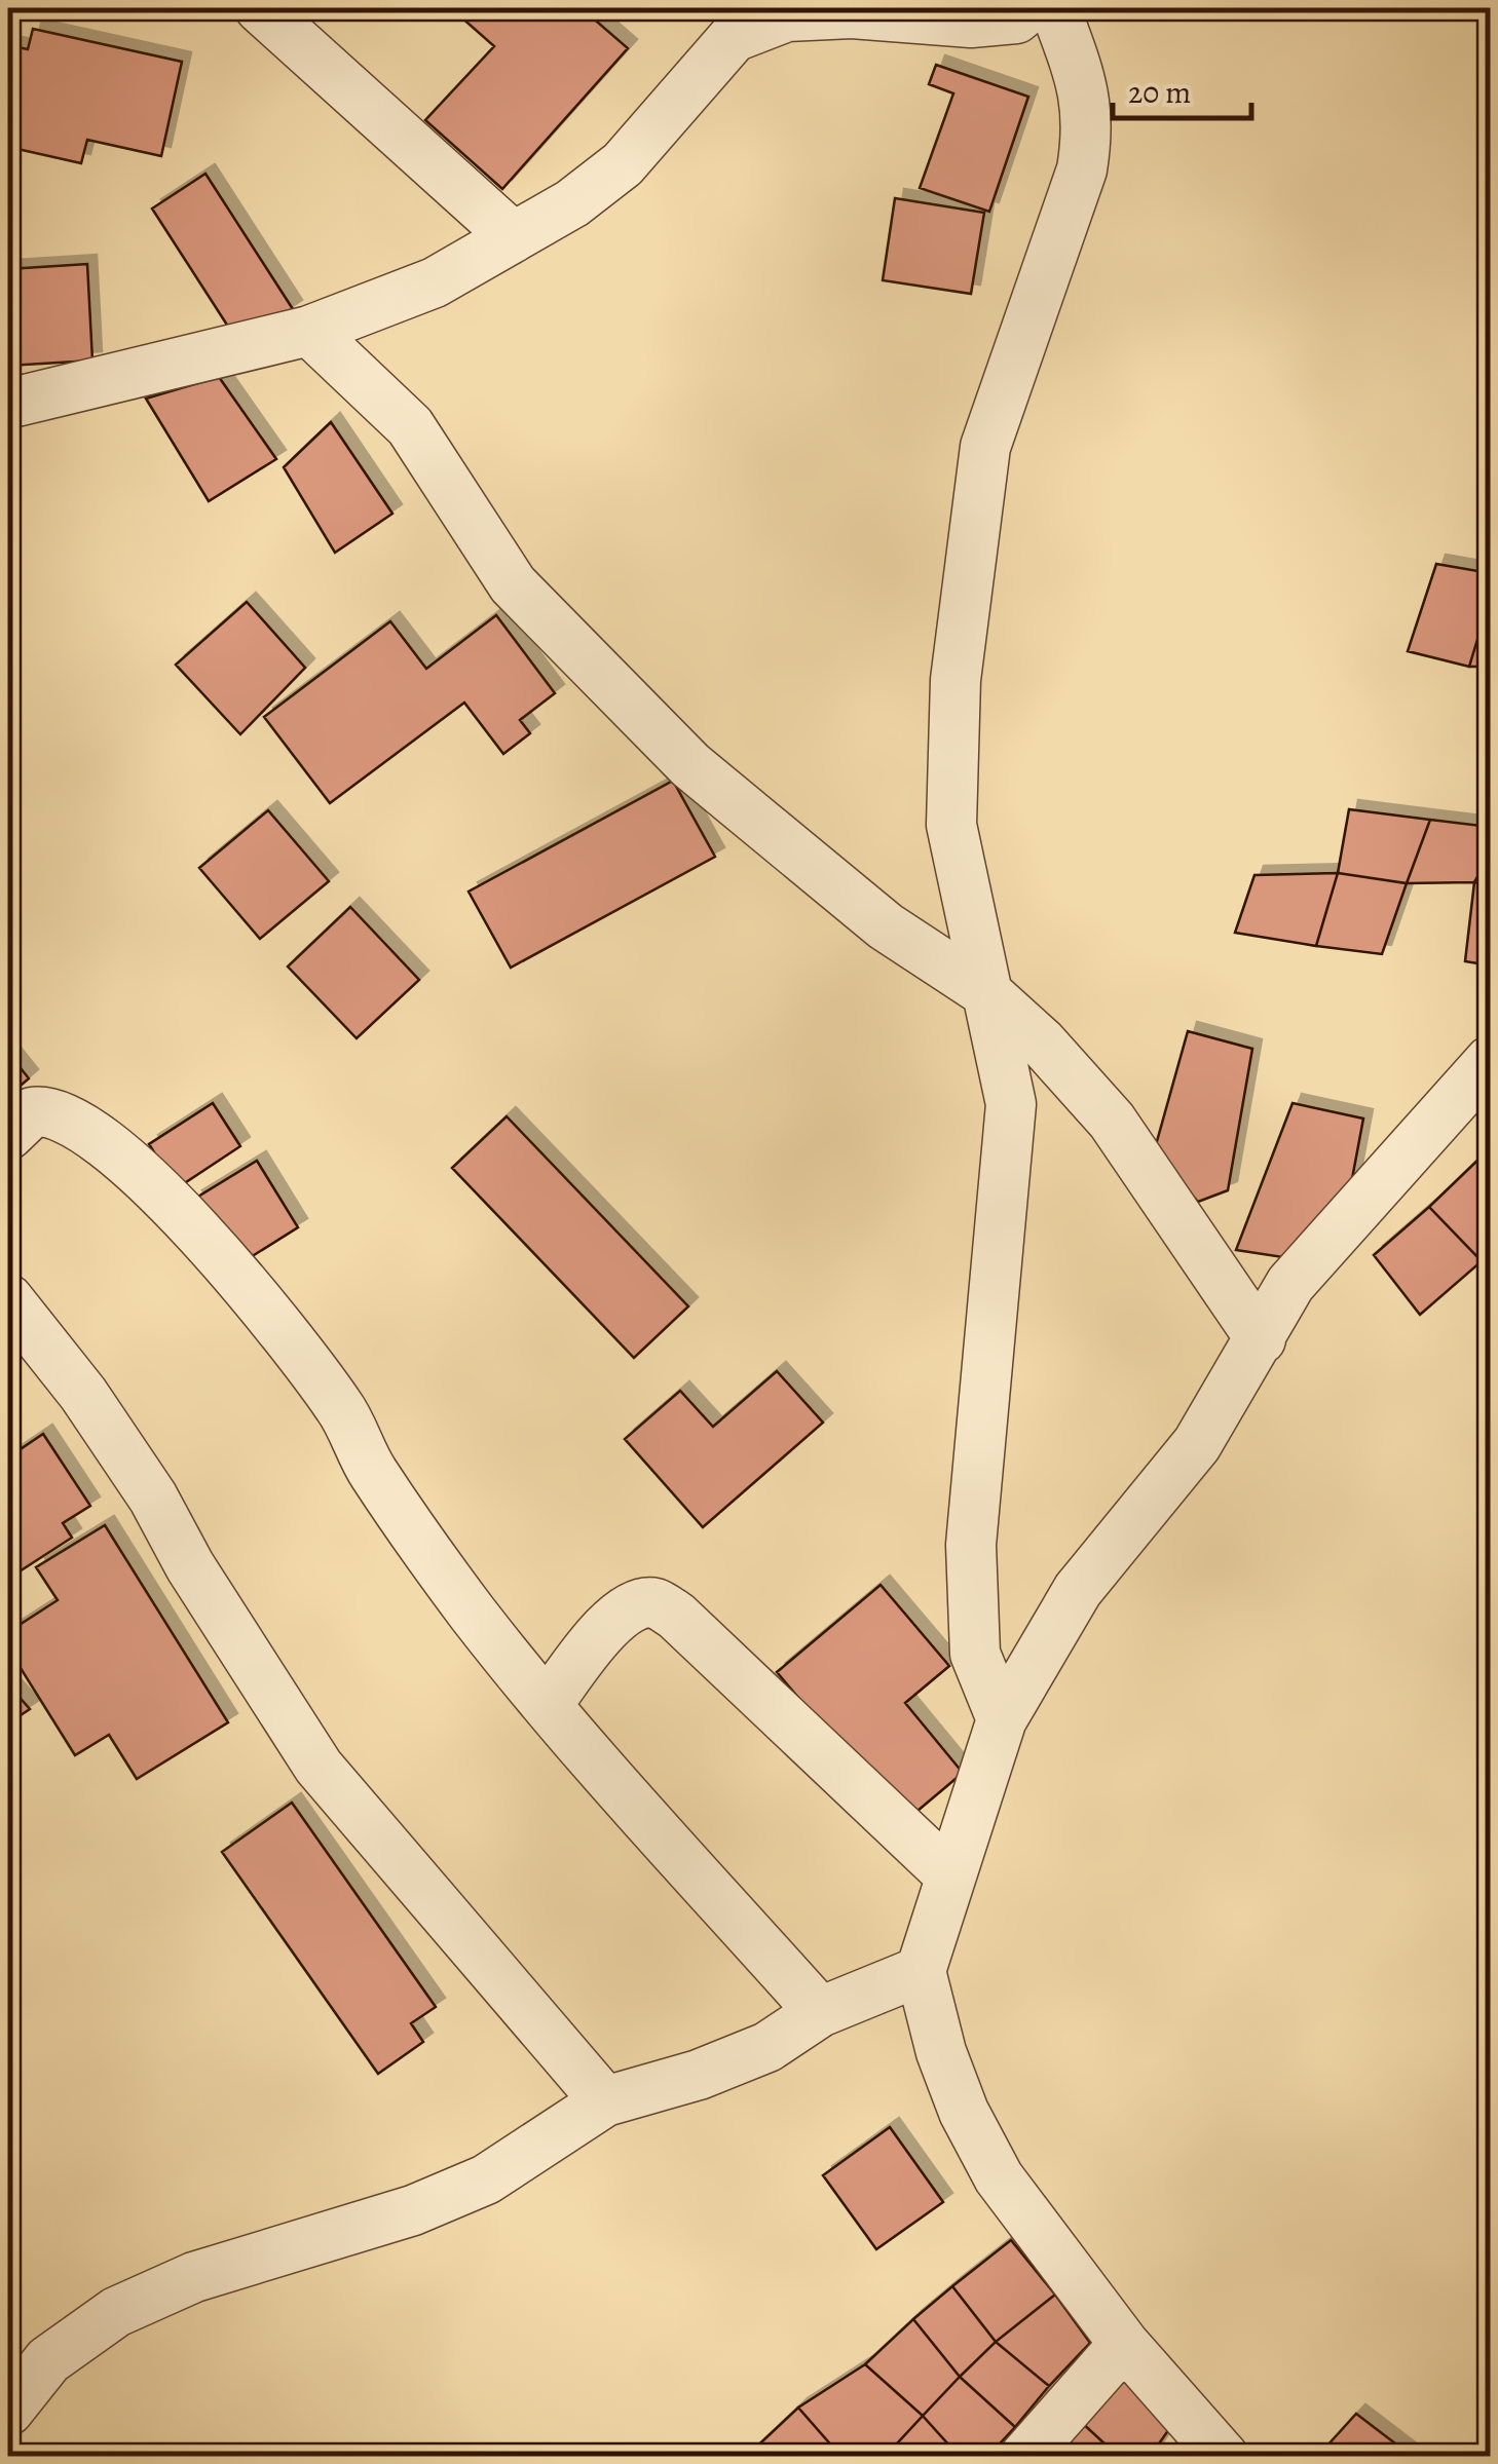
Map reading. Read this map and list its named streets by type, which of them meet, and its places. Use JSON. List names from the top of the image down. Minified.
{"scale_bar":"20 m"}
